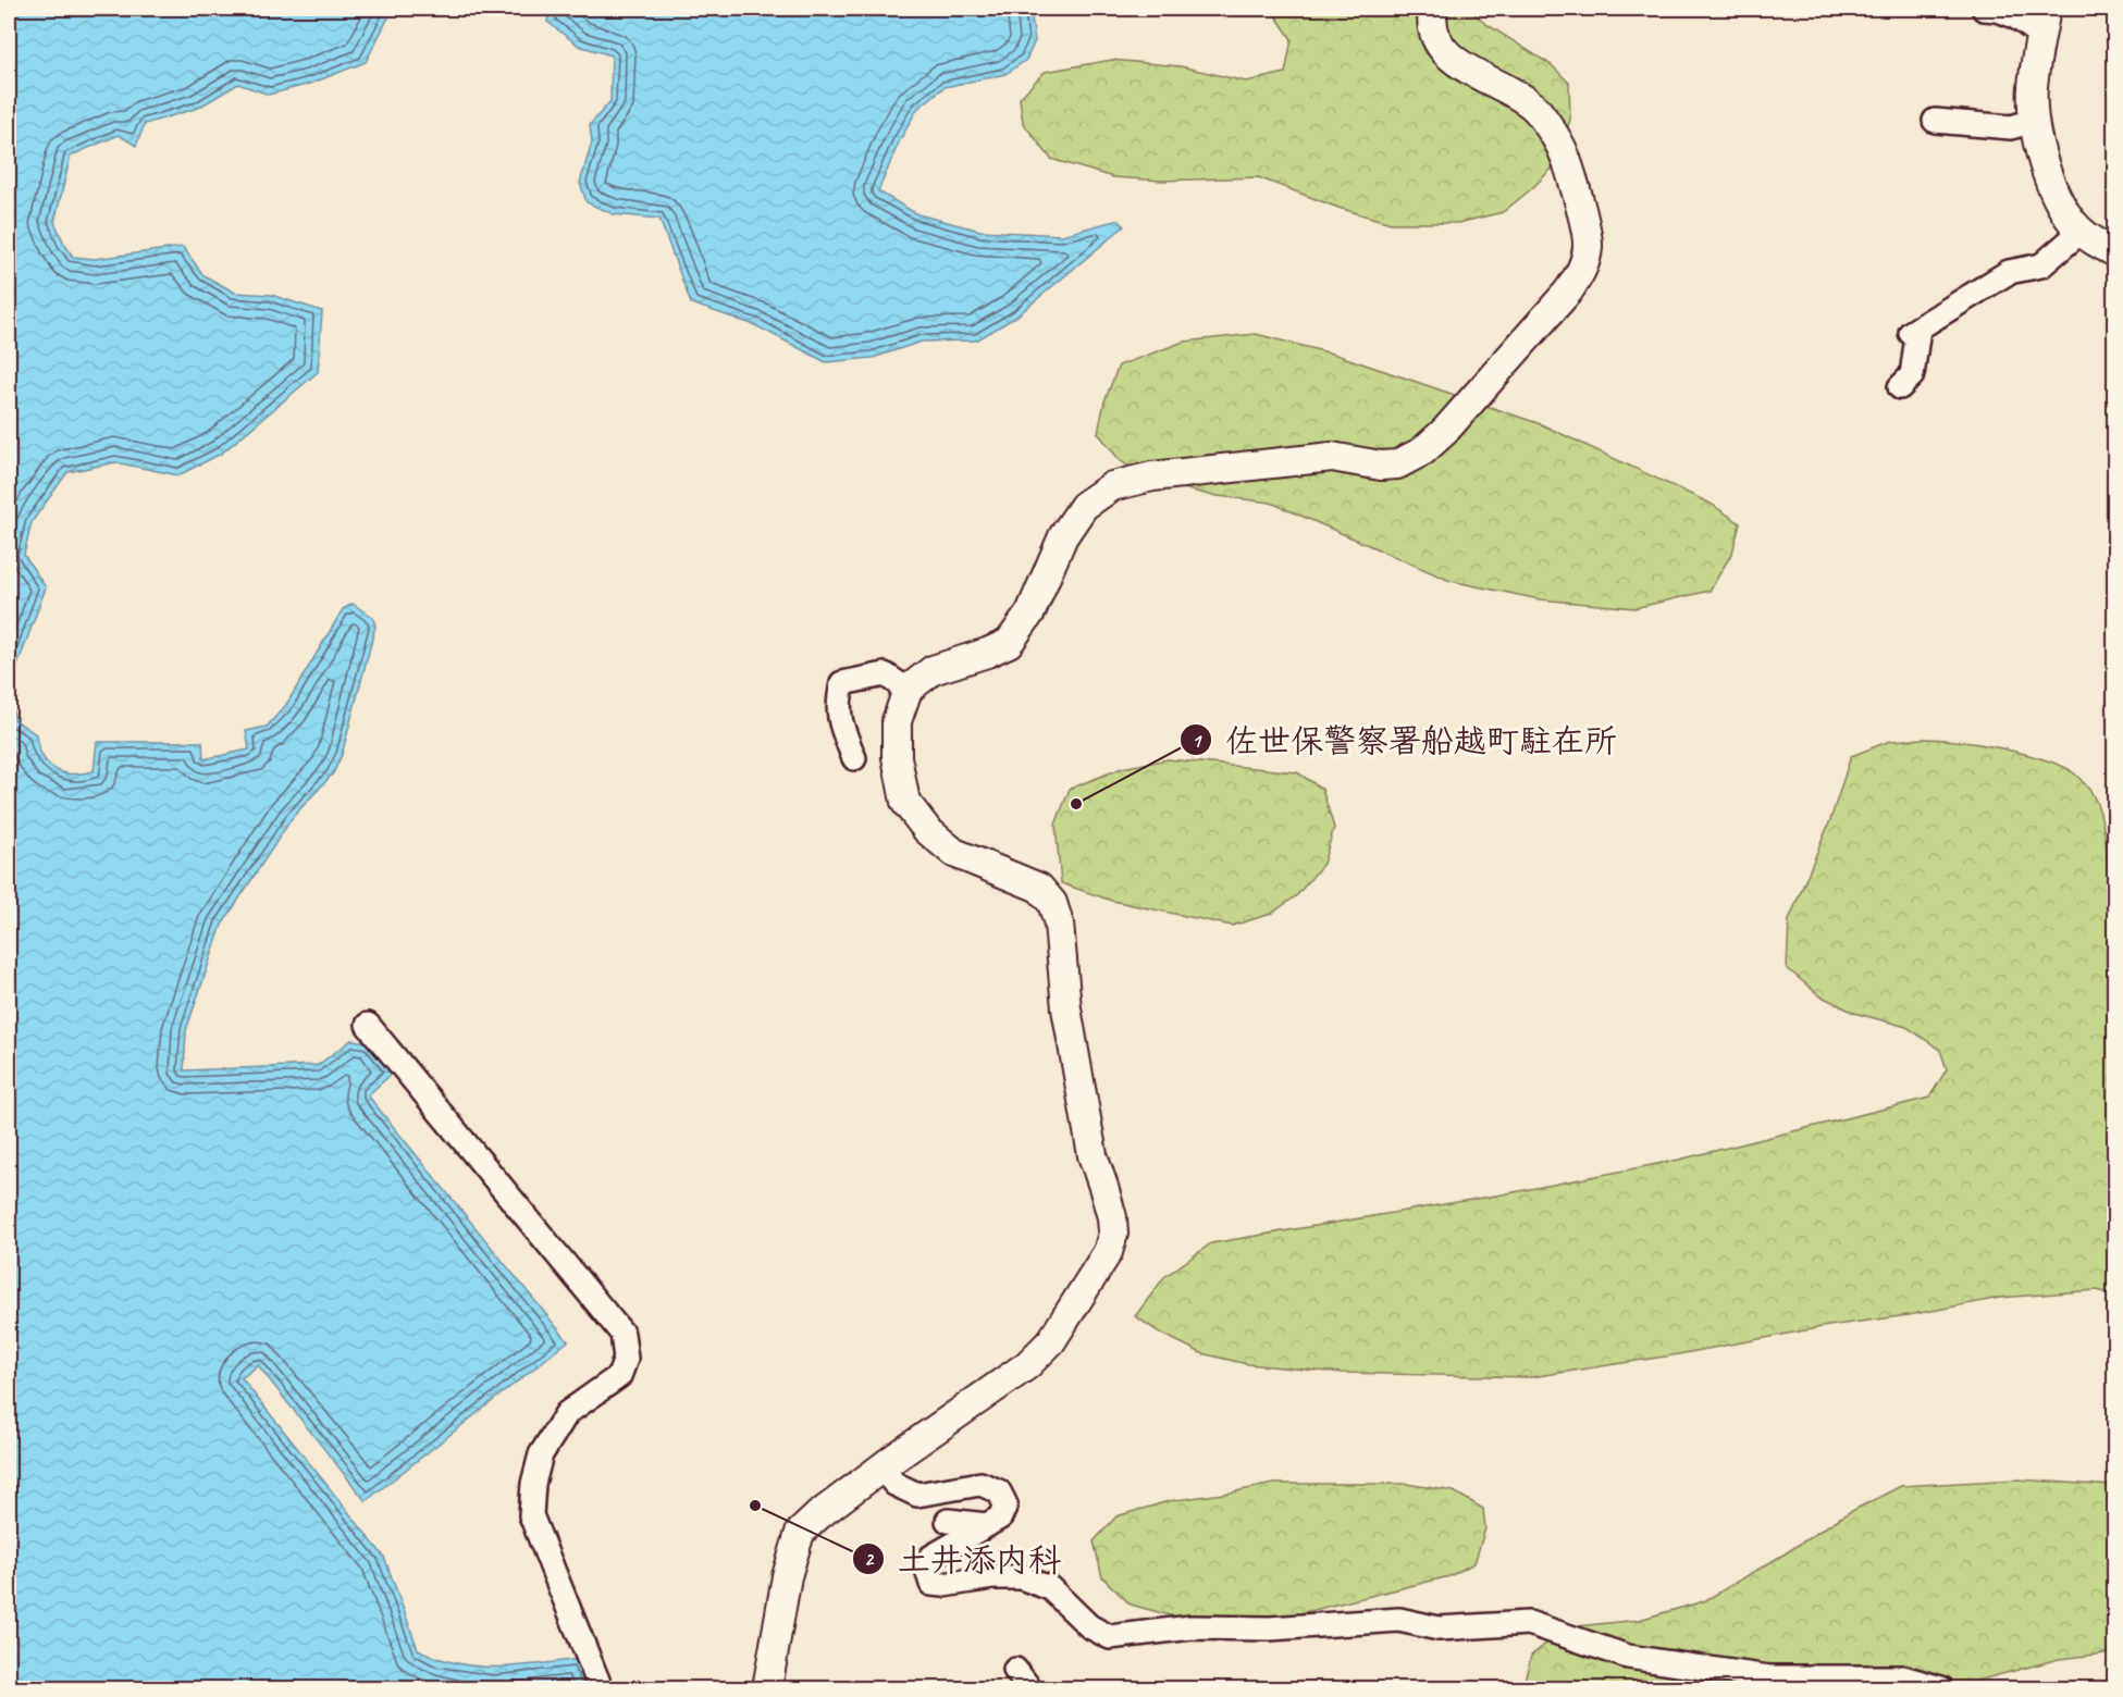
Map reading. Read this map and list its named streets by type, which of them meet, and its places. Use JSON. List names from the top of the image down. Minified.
{"places":["佐世保警察署船越町駐在所","土井添内科"]}
